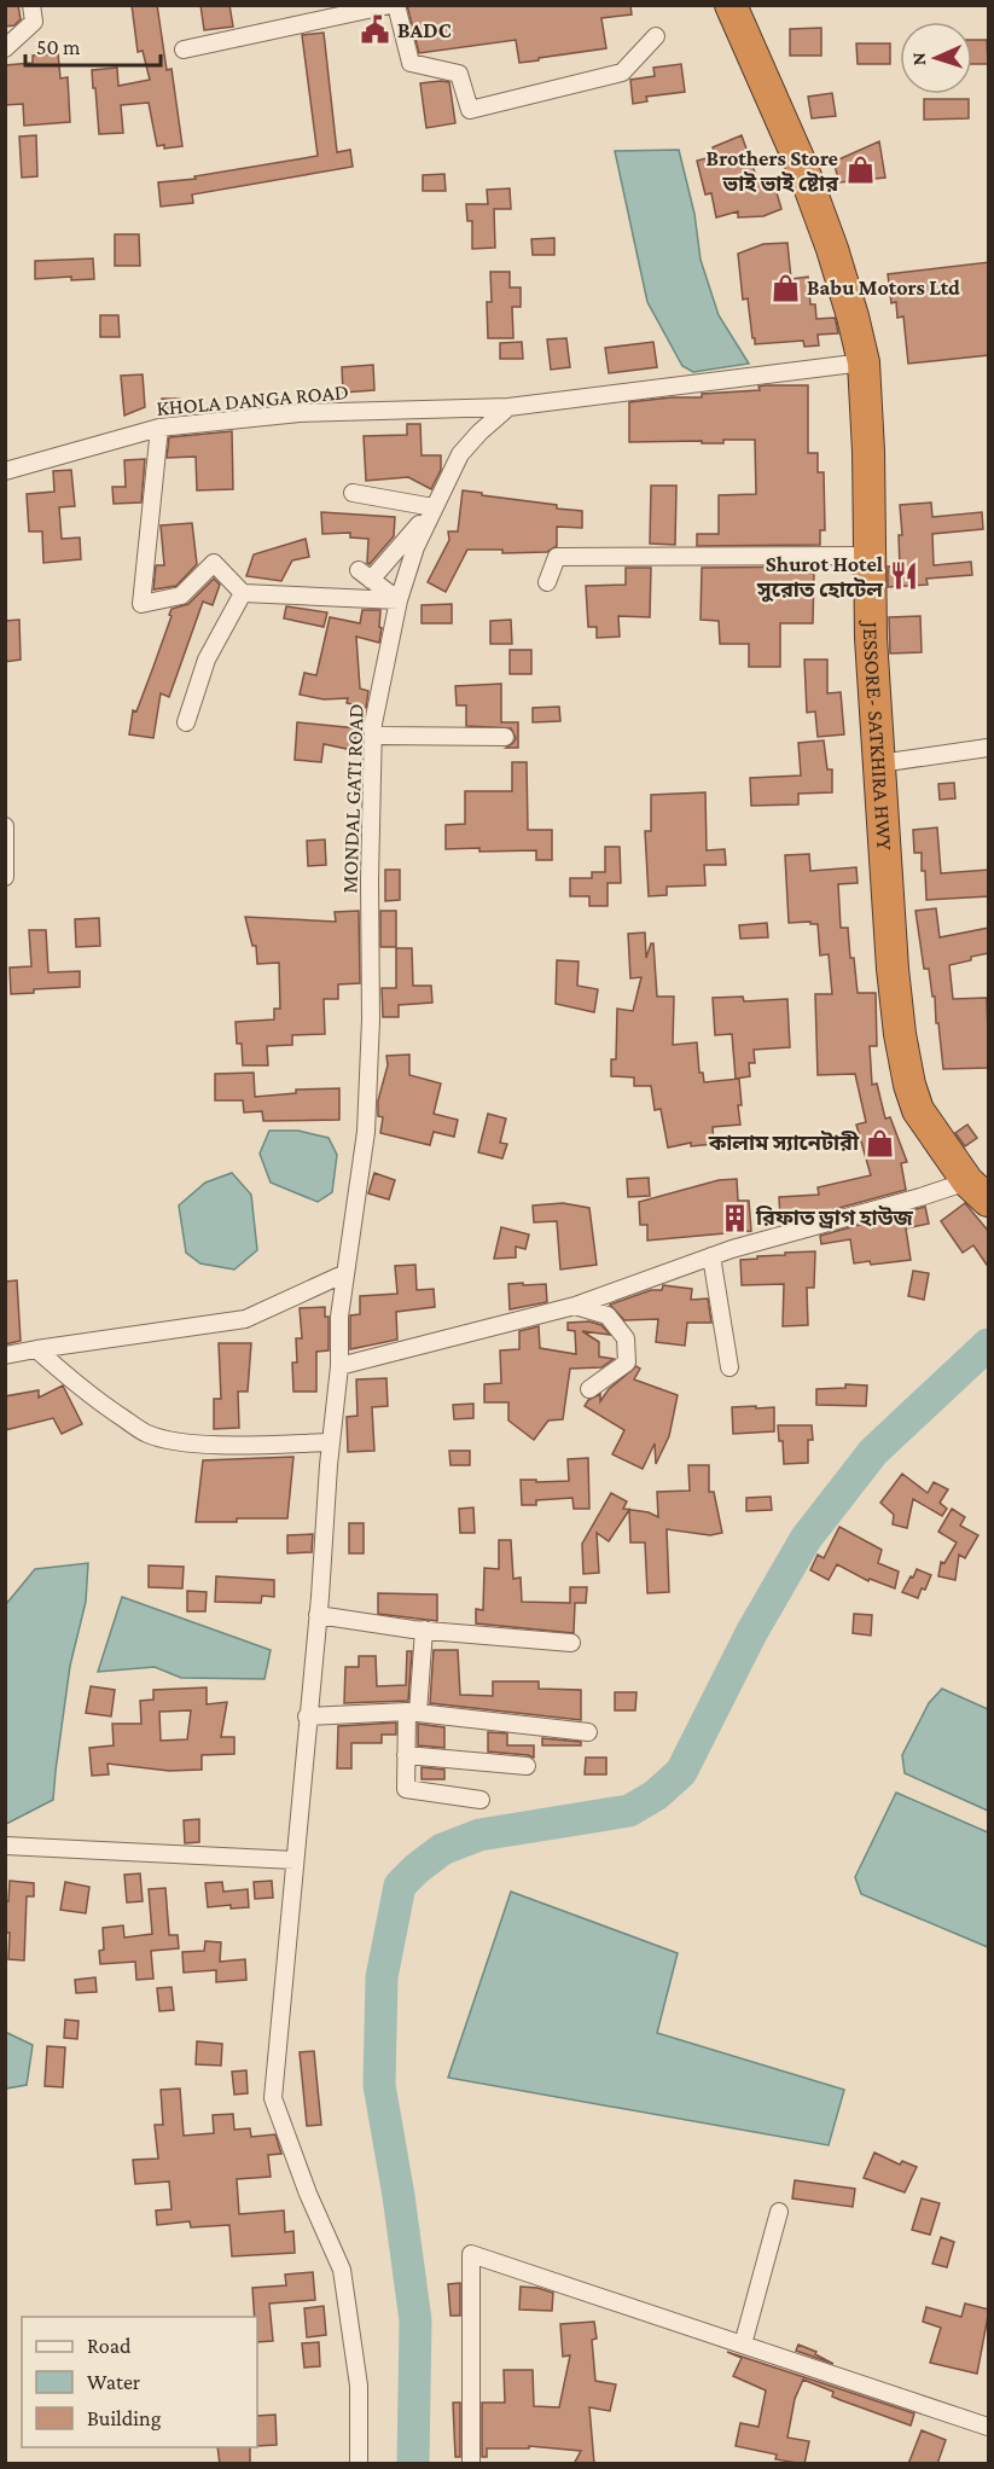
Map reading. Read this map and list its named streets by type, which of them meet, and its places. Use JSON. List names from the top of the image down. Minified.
{"streets":{"highway":["JESSORE- SATKHIRA HWY"],"street":["KHOLA DANGA ROAD","MONDAL GATI ROAD"]},"crossings":[["KHOLA DANGA ROAD","MONDAL GATI ROAD"]],"places":{"public building":["BADC"],"shop":["Brothers Store ভাই ভাই ষ্টোর","Babu Motors Ltd","কালাম স্যানেটারী"],"restaurant":["Shurot Hotel সুরোত হোটেল"],"building":["রিফাত ড্রাগ হাউজ"]},"legend":["Road","Water","Building"],"scale_bar":"50 m","north":"left"}
